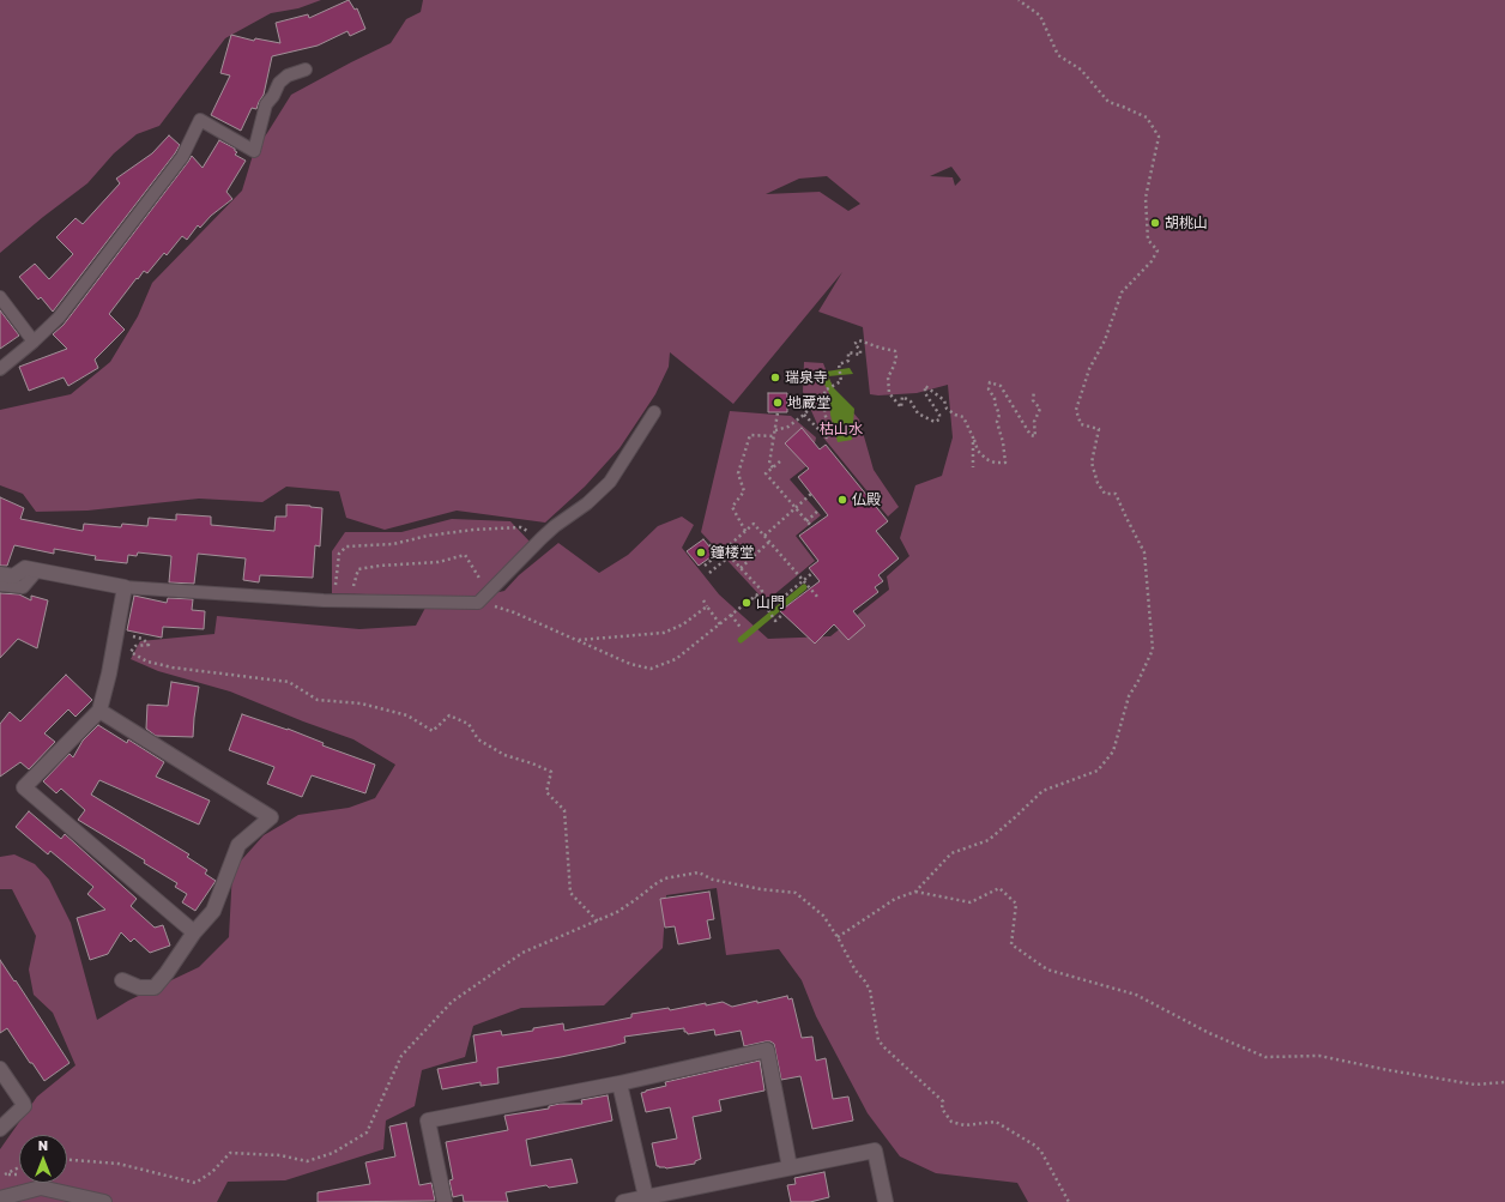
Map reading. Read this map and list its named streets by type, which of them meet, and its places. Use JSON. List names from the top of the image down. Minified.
{"parks":["枯山水"],"places":["胡桃山","瑞泉寺","地蔵堂","仏殿","鐘楼堂","山門"],"north":"top"}
